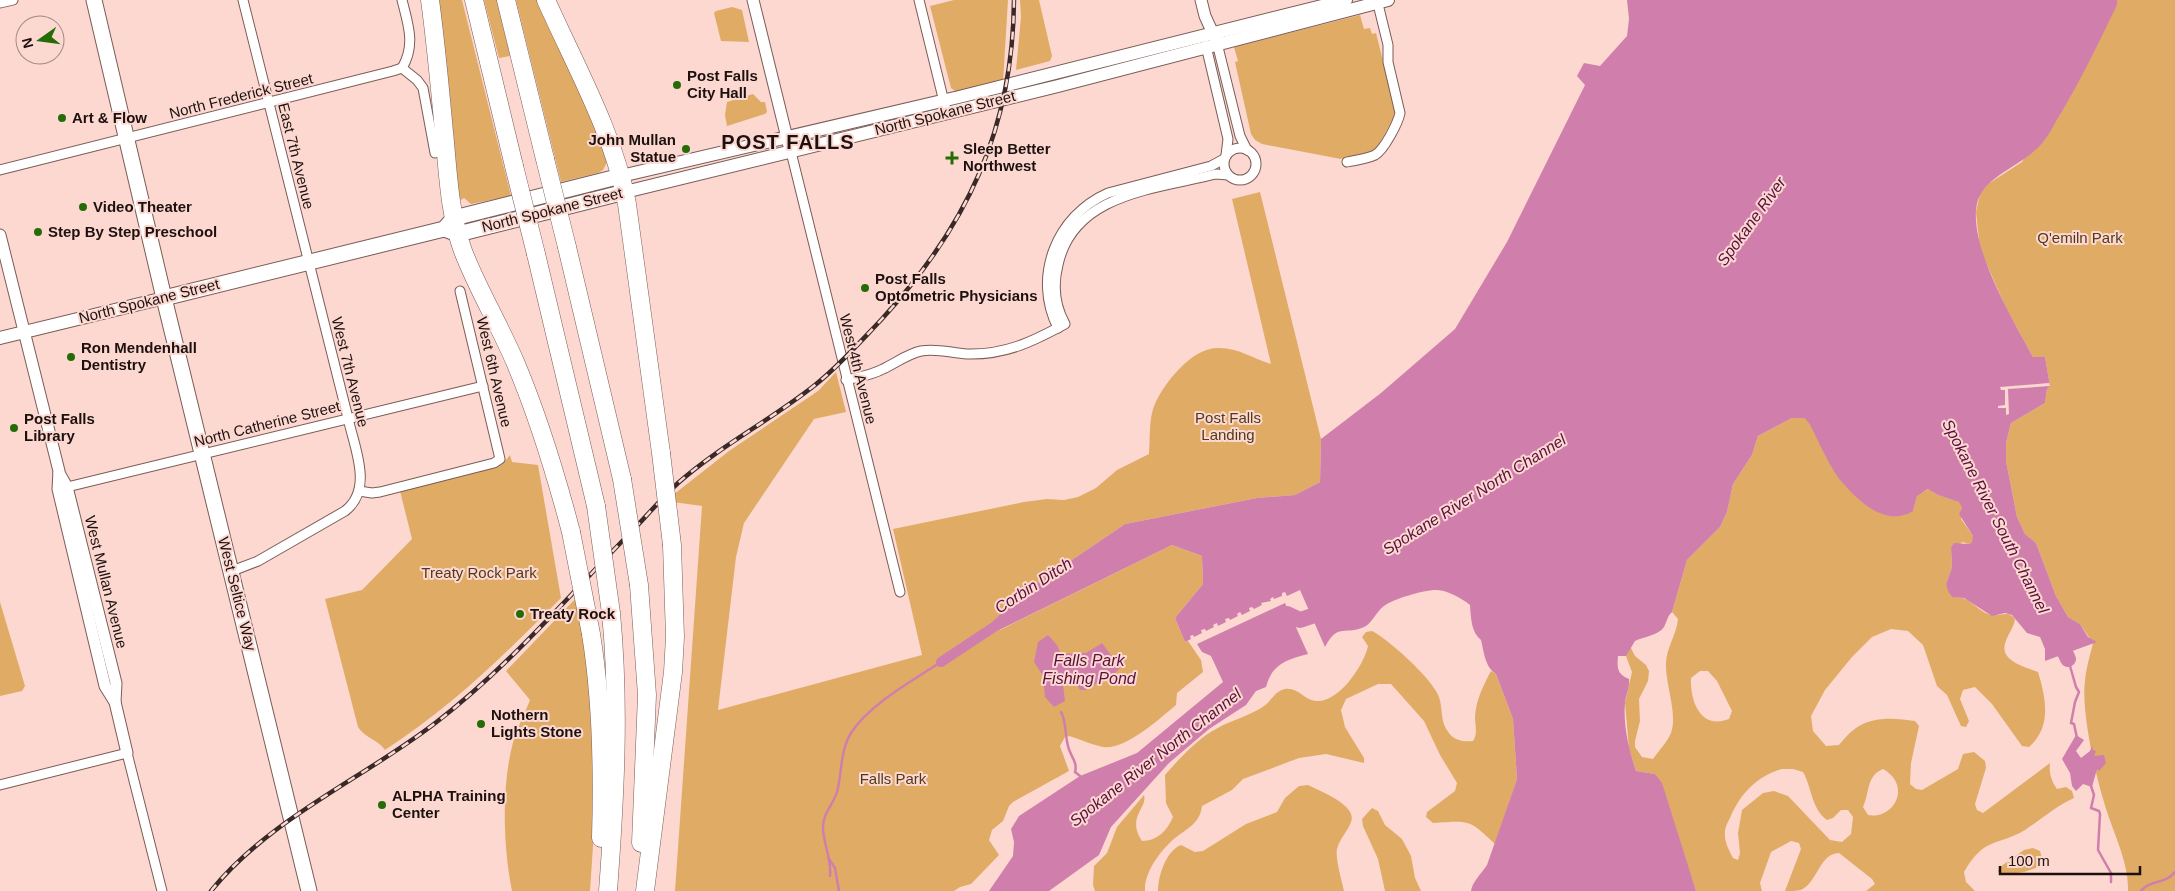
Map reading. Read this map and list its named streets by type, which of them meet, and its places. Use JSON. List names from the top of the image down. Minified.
{"streets":{"main road":["North Spokane Street","West Seltice Way"],"street":["North Frederick Street","East 7th Avenue","West 4th Avenue","West 7th Avenue","West 6th Avenue","North Catherine Street","West Mullan Avenue"]},"crossings":[["North Frederick Street","East 7th Avenue"],["North Frederick Street","West Seltice Way"],["North Spokane Street","East 7th Avenue"],["North Spokane Street","West 4th Avenue"],["North Spokane Street","West 7th Avenue"],["North Spokane Street","West Mullan Avenue"],["North Spokane Street","West Seltice Way"],["East 7th Avenue","West 7th Avenue"],["West 7th Avenue","West 6th Avenue"],["West 7th Avenue","North Catherine Street"],["West 6th Avenue","North Catherine Street"],["North Catherine Street","West Mullan Avenue"],["North Catherine Street","West Seltice Way"]],"districts":["POST FALLS"],"water":["Spokane River","Spokane River North Channel","Spokane River South Channel","Corbin Ditch","Falls Park Fishing Pond"],"parks":["Q'emiln Park","Post Falls Landing","Treaty Rock Park","Falls Park"],"places":{"other":["Post Falls City Hall","Art & Flow","John Mullan Statue","Video Theater","Step By Step Preschool","Post Falls Optometric Physicians","Ron Mendenhall Dentistry","Post Falls Library","Treaty Rock","Nothern Lights Stone","ALPHA Training Center"],"health":["Sleep Better Northwest"]},"scale_bar":"100 m","north":"left"}
